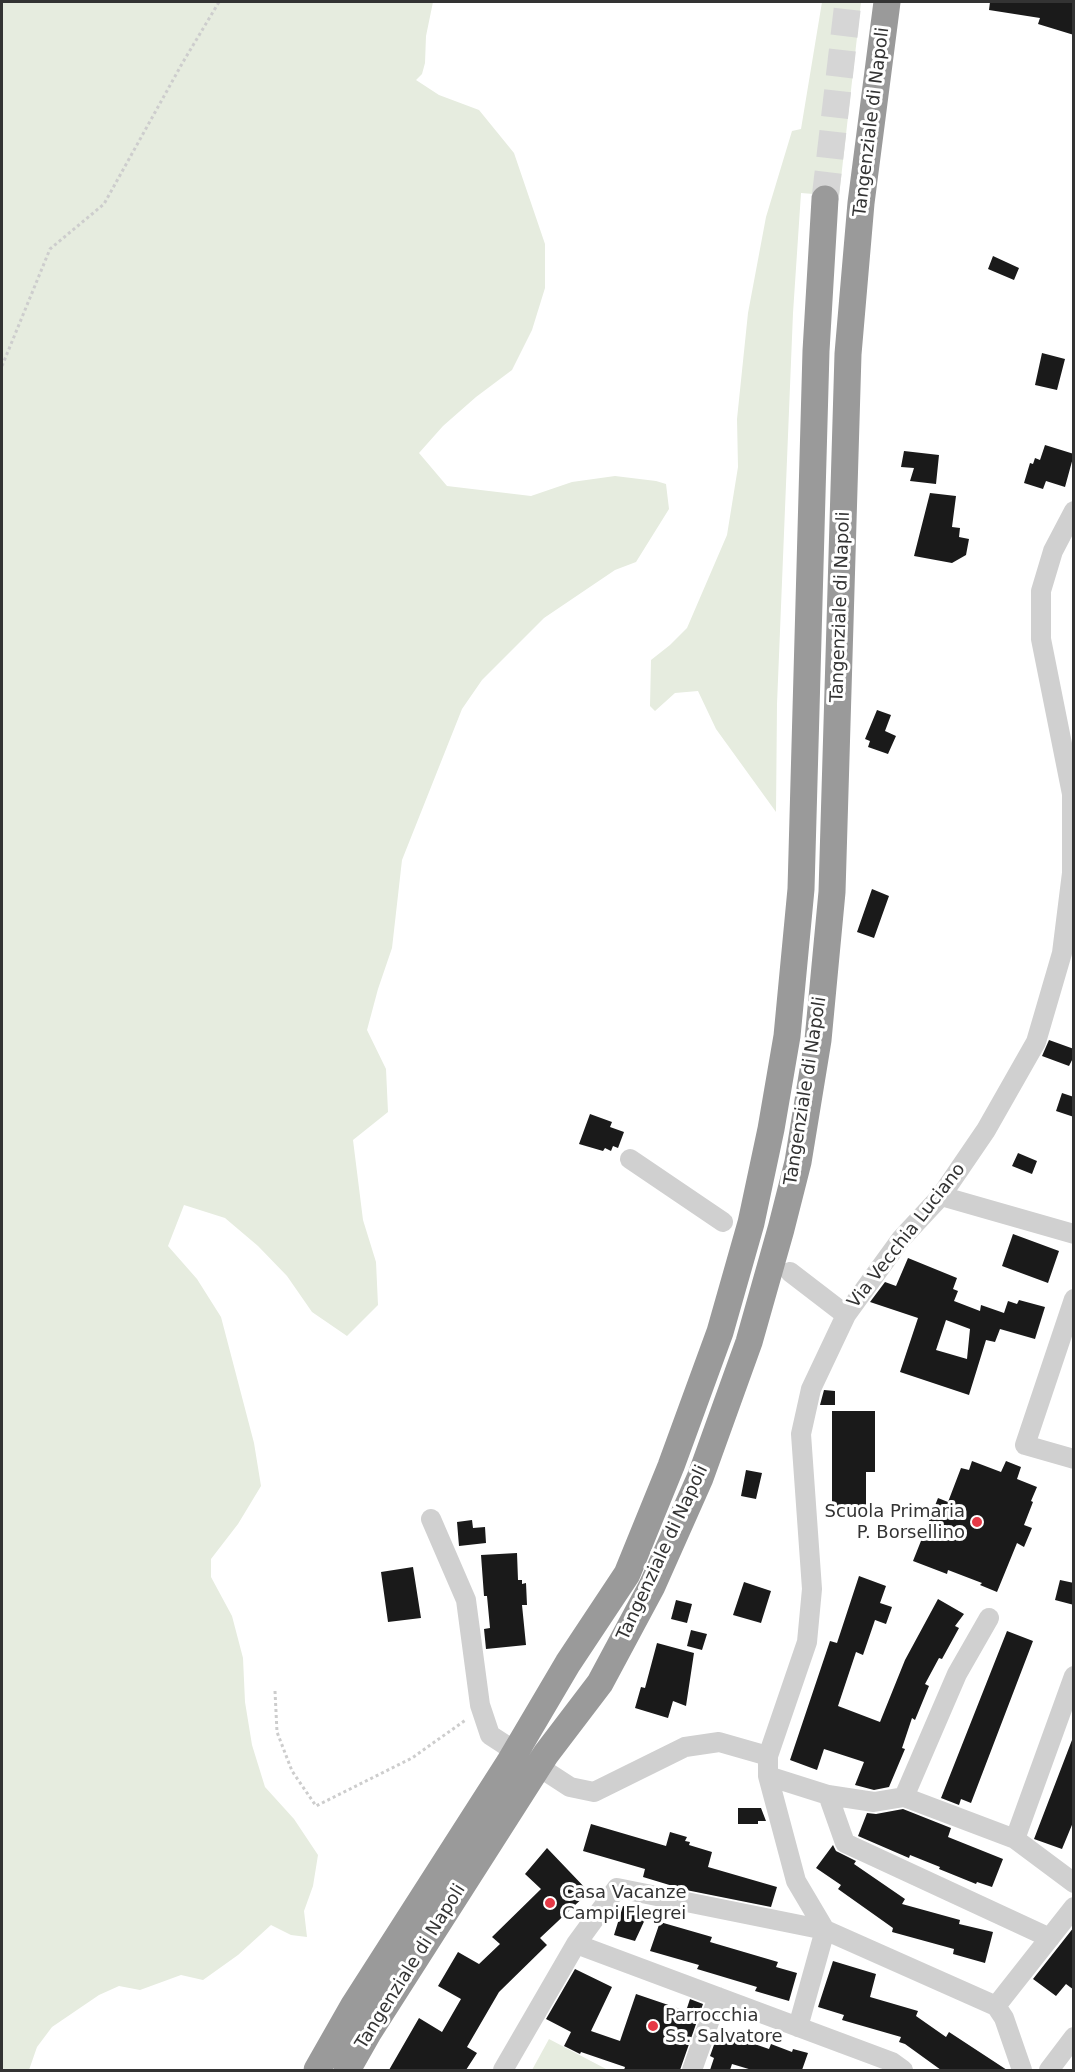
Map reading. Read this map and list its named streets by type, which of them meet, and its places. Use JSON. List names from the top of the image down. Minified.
{"streets":{"highway":["Tangenziale di Napoli"],"street":["Via Vecchia Luciano"]},"places":["Scuola Primaria P. Borsellino","Casa Vacanze Campi Flegrei","Parrocchia Ss. Salvatore"]}
